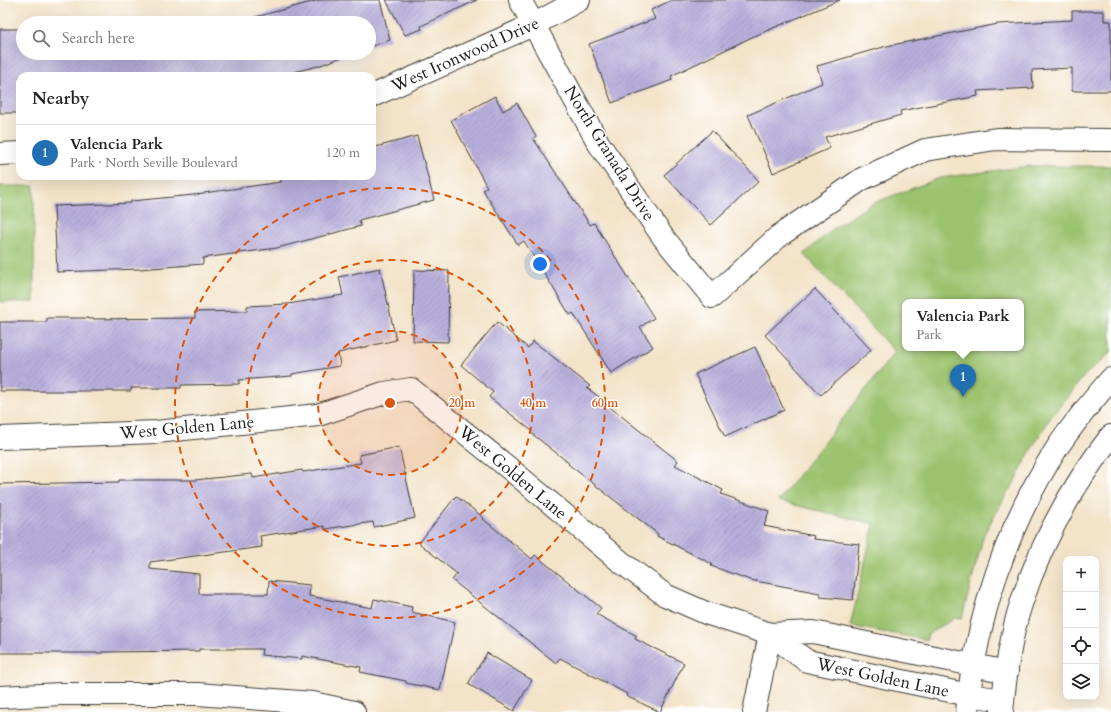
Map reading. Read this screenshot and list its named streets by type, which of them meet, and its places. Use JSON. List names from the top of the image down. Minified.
{"streets":{"street":["West Ironwood Drive","North Granada Drive","West Golden Lane"]},"crossings":[["West Ironwood Drive","North Granada Drive"]],"page":{"search":"Search here","heading":"Nearby","list":[{"mark":"1","name":"Valencia Park","note":"Park · North Seville Boulevard","value":"120 m"}],"popup":["Valencia Park","Park"],"pins":"1","map_buttons":["+","−"]},"rings":["20 m","40 m","60 m"]}
